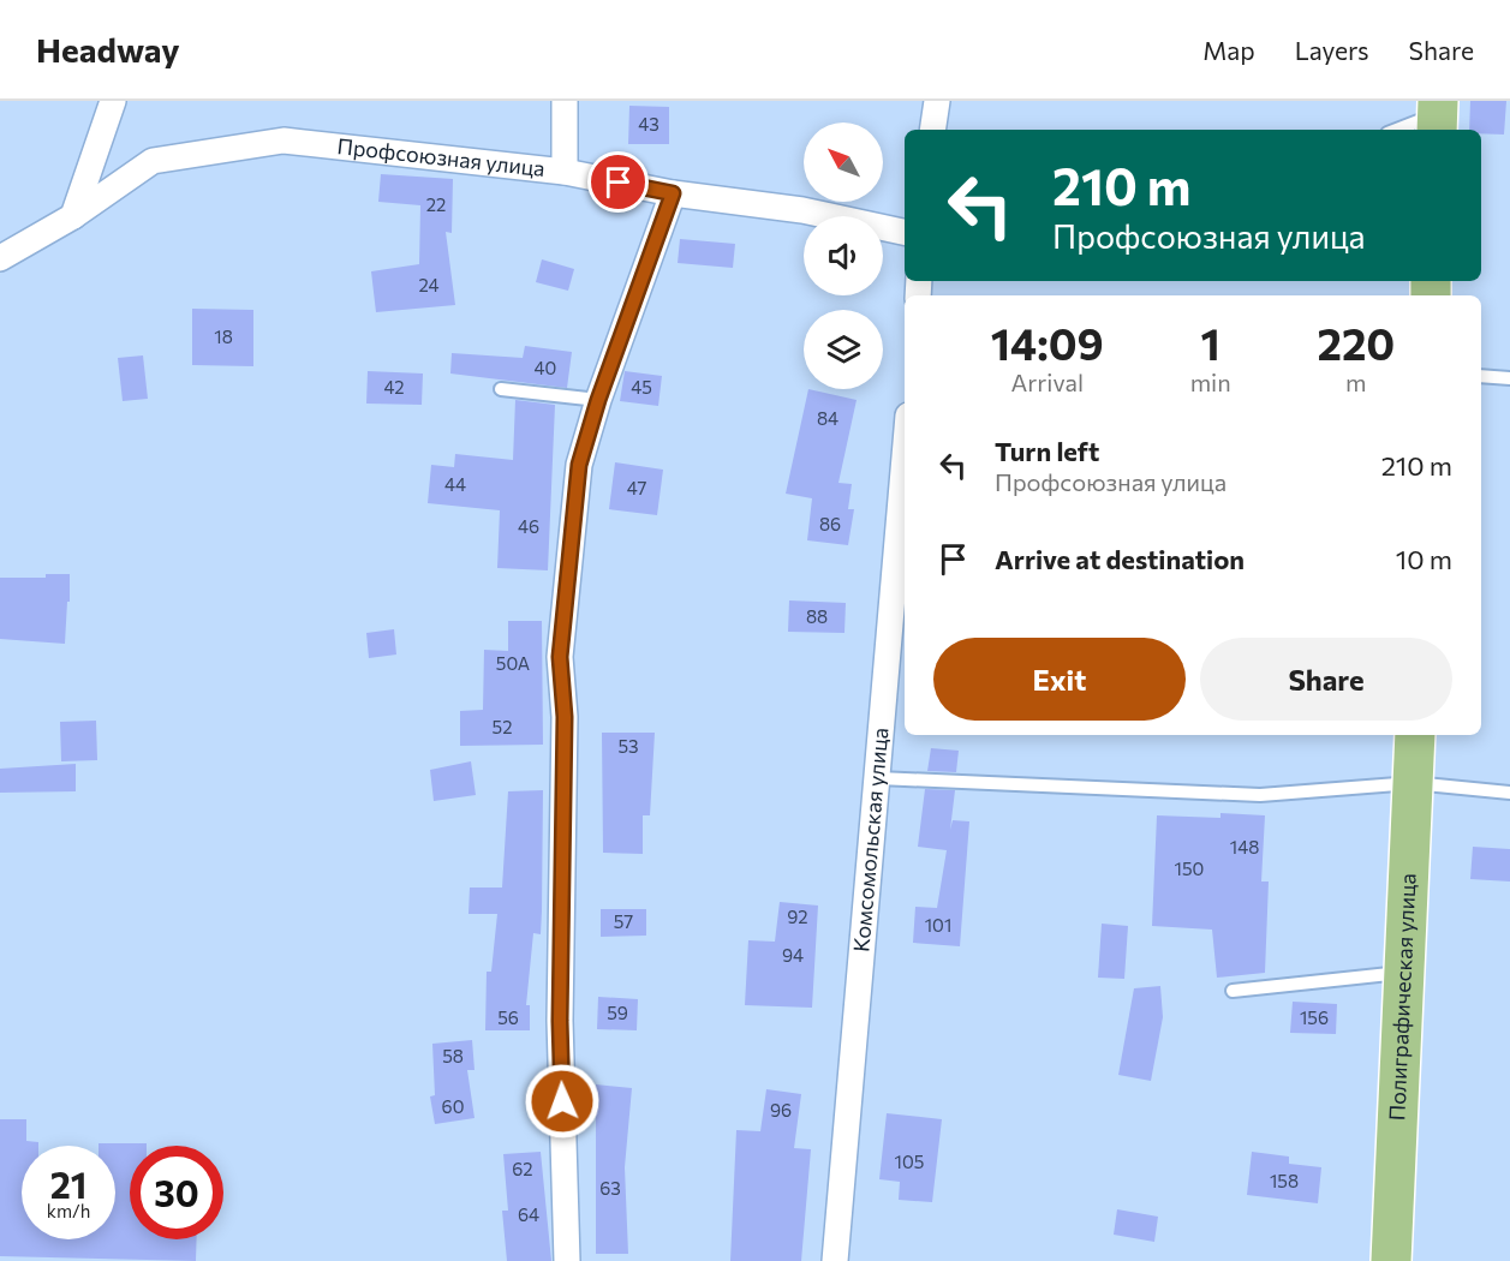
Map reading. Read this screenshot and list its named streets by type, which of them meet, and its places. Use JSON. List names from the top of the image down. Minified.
{"streets":{"main road":["Полиграфическая улица"],"street":["Профсоюзная улица","Комсомольская улица"]},"house_numbers":["43","22","24","18","40","42","45","84","44","47","86","46","88","50А","52","53","148","150","92","57","101","94","59","56","156","58","60","96","105","62","158","63","64"],"north":"top left","page":{"header":"Headway","nav":["Map","Layers","Share"],"turn":["210 m","Профсоюзная улица"],"eta":["14:09","Arrival","1","min","220","m"],"list":[{"name":"Turn left","note":"Профсоюзная улица","value":"210 m"},{"name":"Arrive at destination","value":"10 m"}],"buttons":["Exit","Share"],"speed":"21 km/h","limit":"30"}}
